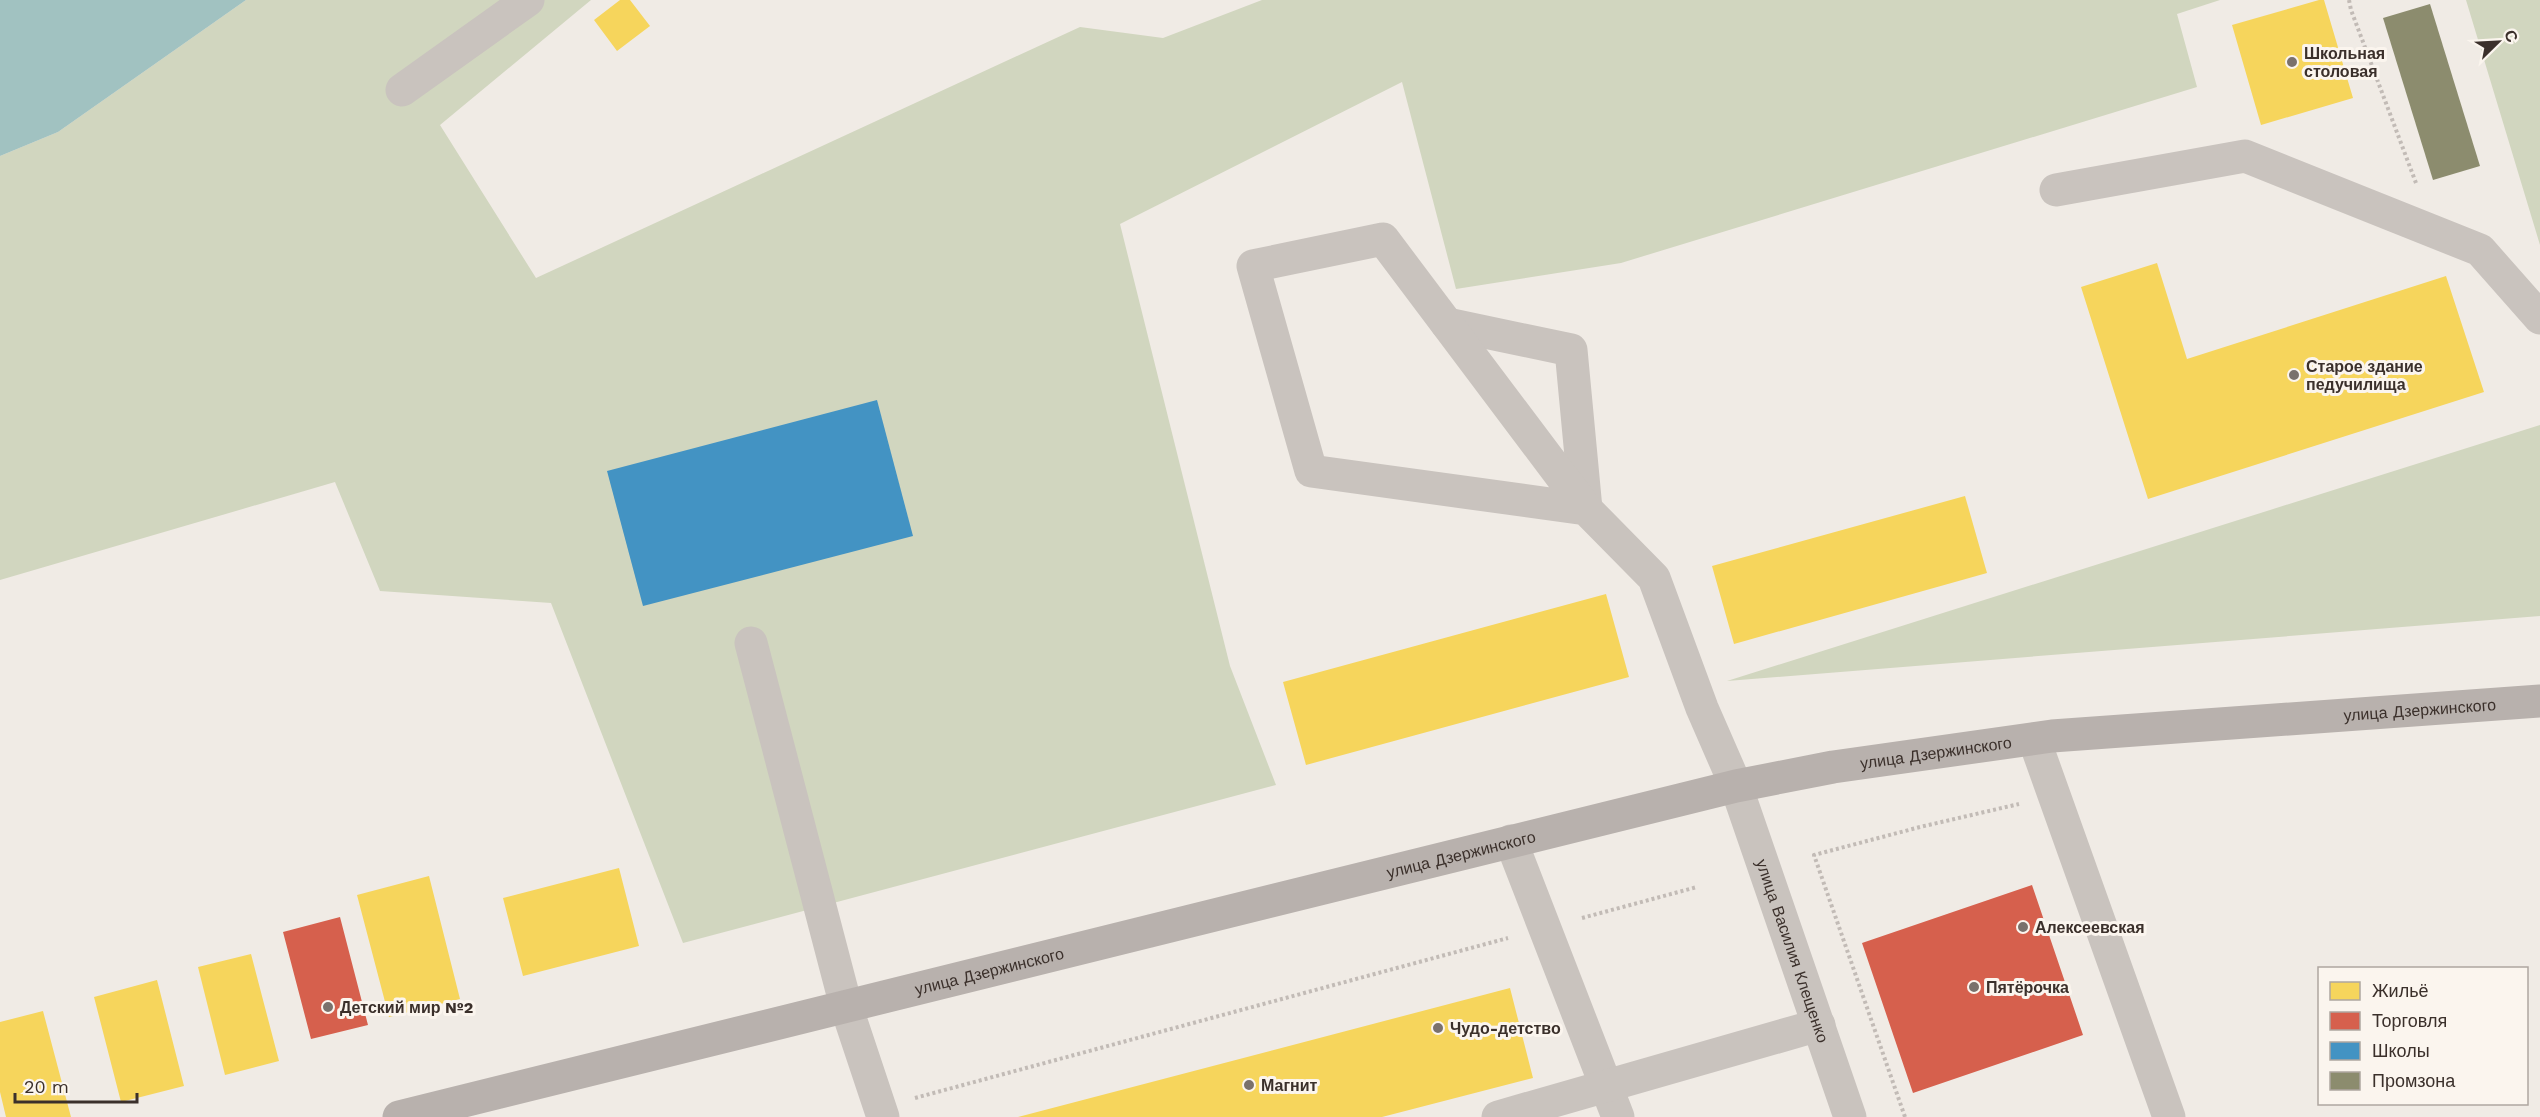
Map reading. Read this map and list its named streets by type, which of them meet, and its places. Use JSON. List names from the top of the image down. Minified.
{"streets":{"main road":["улица Дзержинского"],"street":["улица Василия Клещенко"]},"crossings":[["улица Дзержинского","улица Василия Клещенко"]],"places":["Школьная столовая","Старое здание педучилища","Алексеевская","Пятёрочка","Детский мир №2","Чудо-детство","Магнит"],"legend":["Жильё","Торговля","Школы","Промзона"],"scale_bar":"20 m","north":"top right"}
